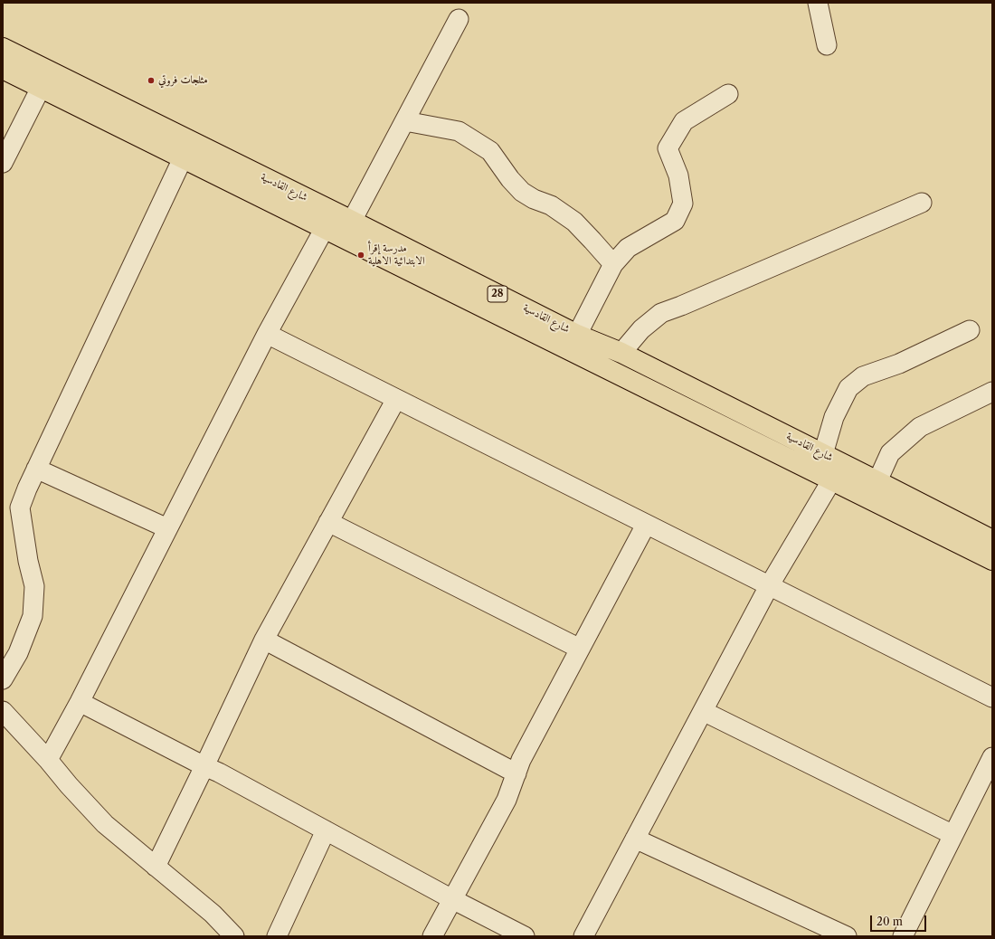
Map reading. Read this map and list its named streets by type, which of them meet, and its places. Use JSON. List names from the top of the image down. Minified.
{"streets":{"highway":["شارع القادسية","28"]},"places":["مثلجات فروتي","مدرسة إقرأ الابتدائية الاهلية"],"scale_bar":"20 m"}
